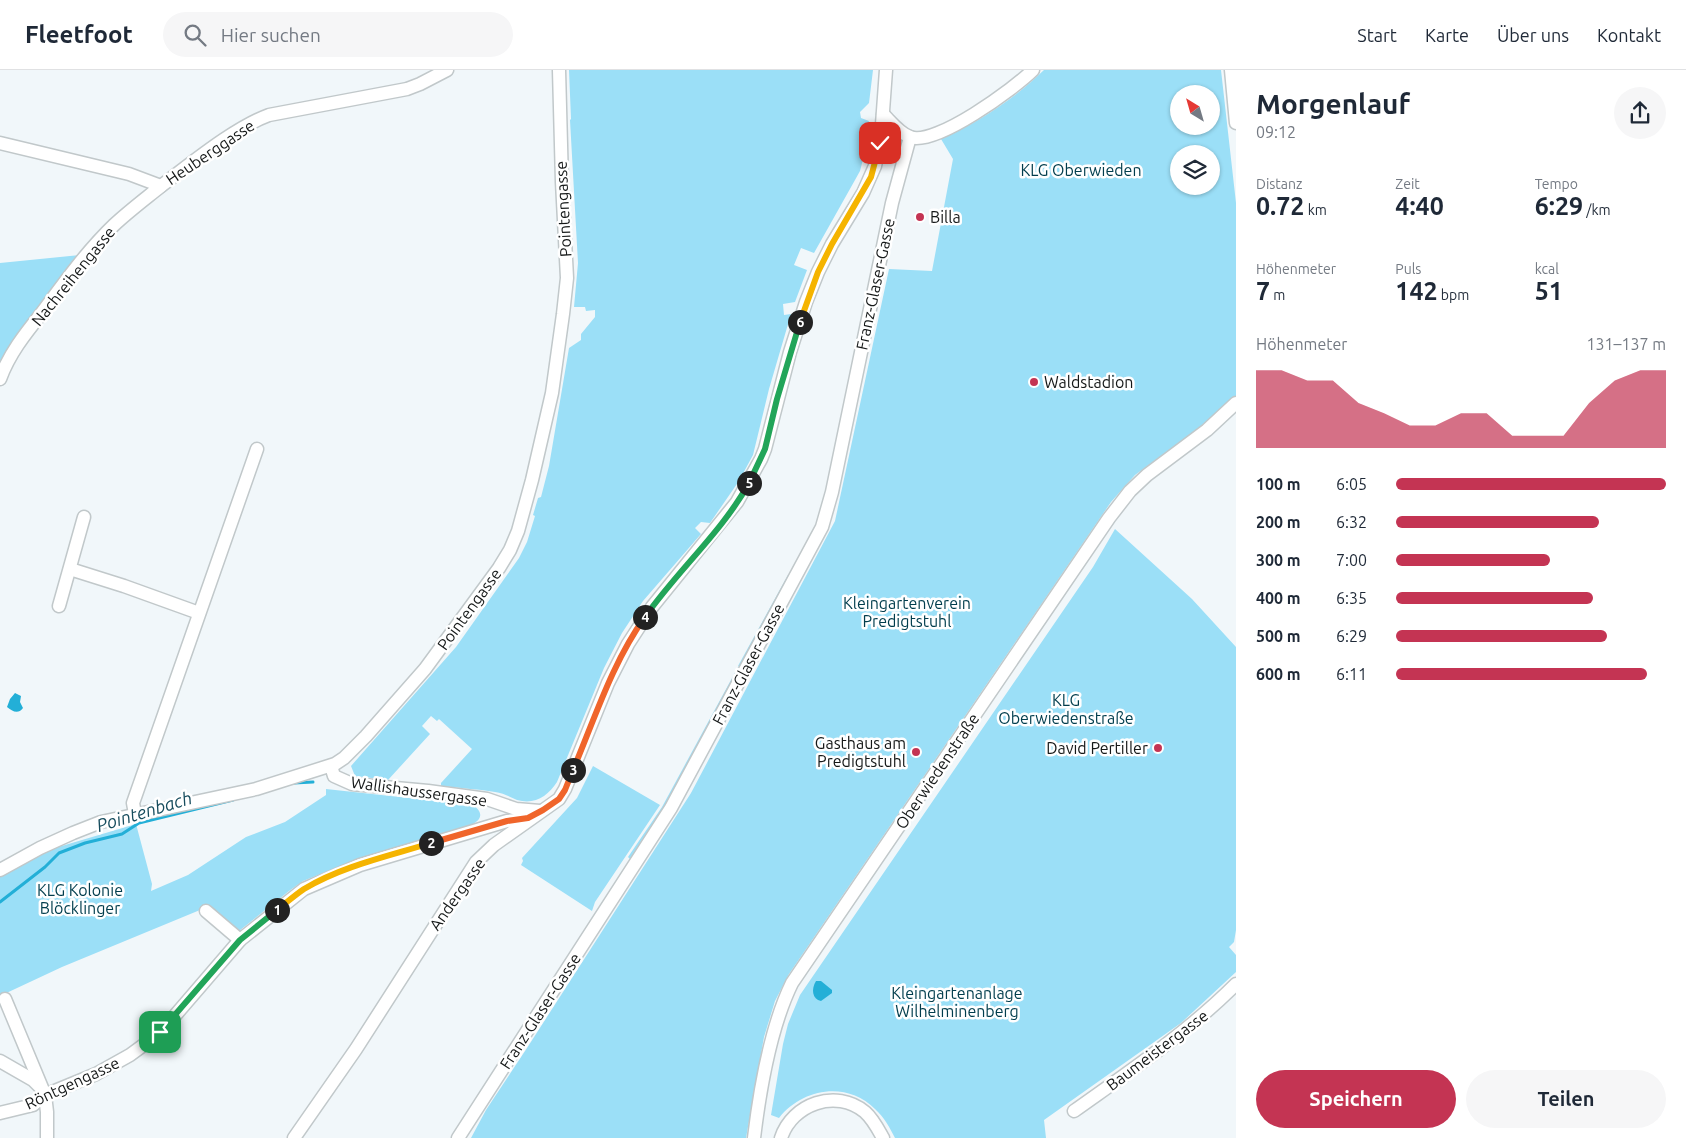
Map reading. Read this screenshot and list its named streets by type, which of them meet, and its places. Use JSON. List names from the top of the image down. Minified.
{"streets":{"street":["Heuberggasse","Pointengasse","Nachreihengasse","Franz-Glaser-Gasse","Oberwiedenstraße","Wallishaussergasse","Andergasse","Baumeistergasse","Röntgengasse"]},"crossings":[["Heuberggasse","Nachreihengasse"],["Pointengasse","Wallishaussergasse"],["Wallishaussergasse","Andergasse"],["Wallishaussergasse","Röntgengasse"],["Andergasse","Röntgengasse"]],"water":["Pointenbach"],"parks":["KLG Oberwieden","Kleingartenverein Predigtstuhl","KLG Oberwiedenstraße","KLG Kolonie Blöcklinger","Kleingartenanlage Wilhelminenberg"],"places":["Billa","Waldstadion","David Pertiller","Gasthaus am Predigtstuhl"],"north":"top left","page":{"header":"Fleetfoot","search":"Hier suchen","nav":["Start","Karte","Über uns","Kontakt"],"heading":["Morgenlauf","09:12"],"stats":[["Distanz","0.72 km"],["Zeit","4:40"],["Tempo","6:29 /km"],["Höhenmeter","7 m"],["Puls","142 bpm"],["kcal","51"]],"pins":["6","5","4","3","2","1"],"chart":["Höhenmeter","131–137 m"],"list":[{"name":"100 m","note":"6:05"},{"name":"200 m","note":"6:32"},{"name":"300 m","note":"7:00"},{"name":"400 m","note":"6:35"},{"name":"500 m","note":"6:29"},{"name":"600 m","note":"6:11"}],"buttons":["Speichern","Teilen"]}}
